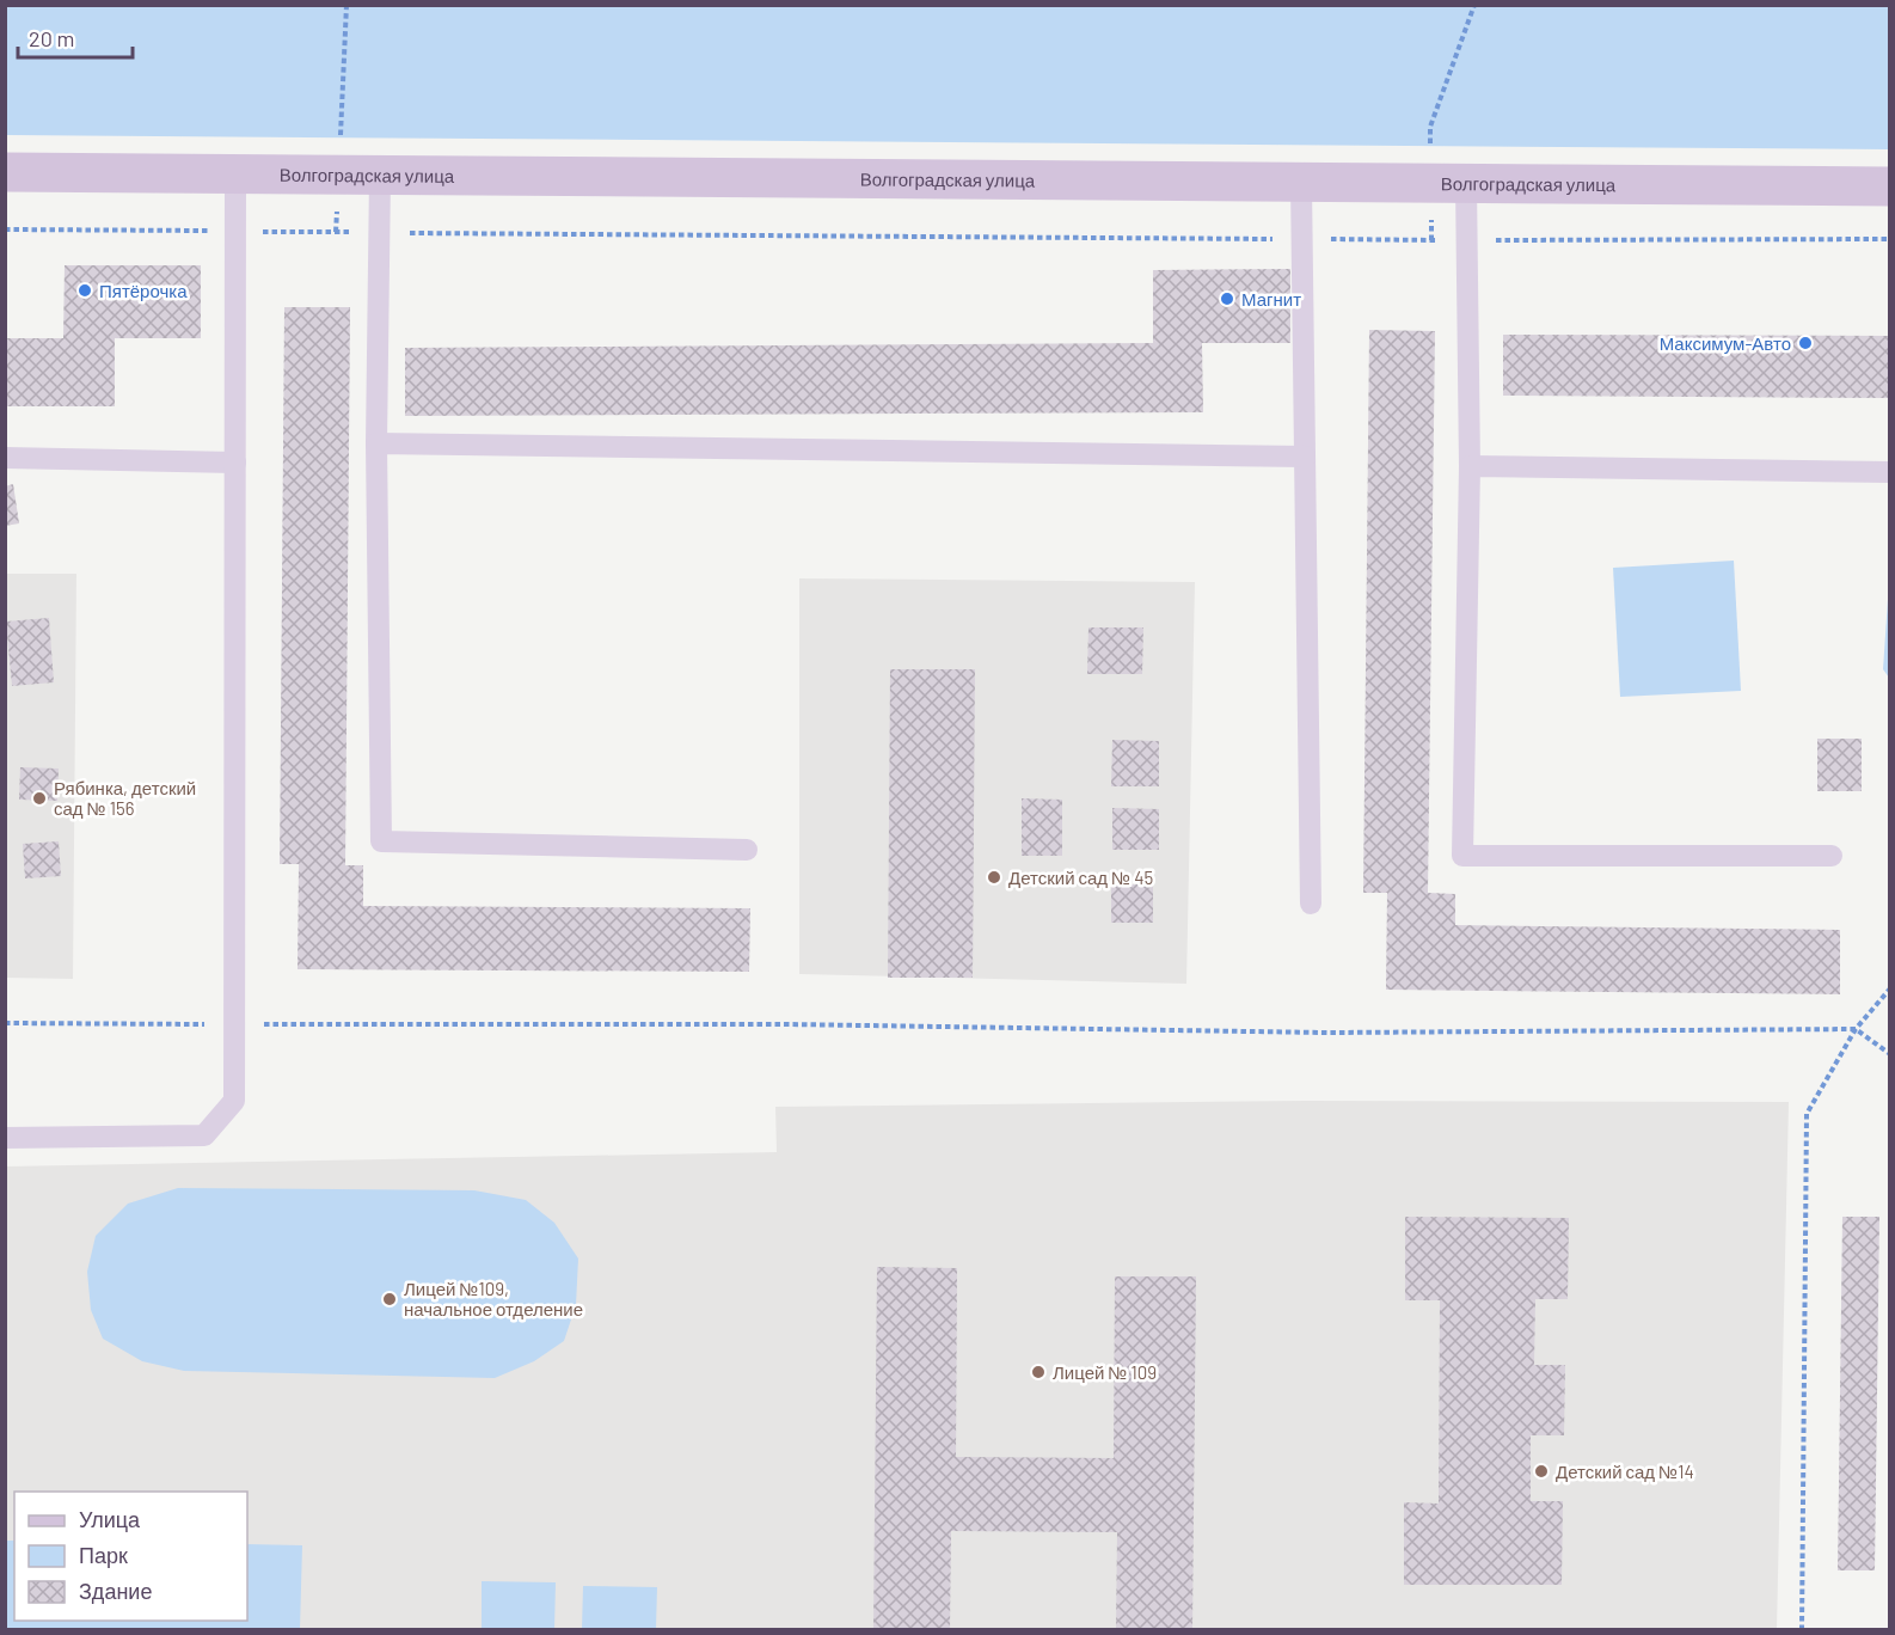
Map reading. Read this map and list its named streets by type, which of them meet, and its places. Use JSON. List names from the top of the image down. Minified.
{"streets":{"street":["Волгоградская улица"]},"places":["Пятёрочка","Магнит","Максимум-Авто","Рябинка, детский сад № 156","Детский сад № 45","Лицей №109, начальное отделение","Лицей № 109","Детский сад №14"],"legend":["Улица","Парк","Здание"],"scale_bar":"20 m"}
